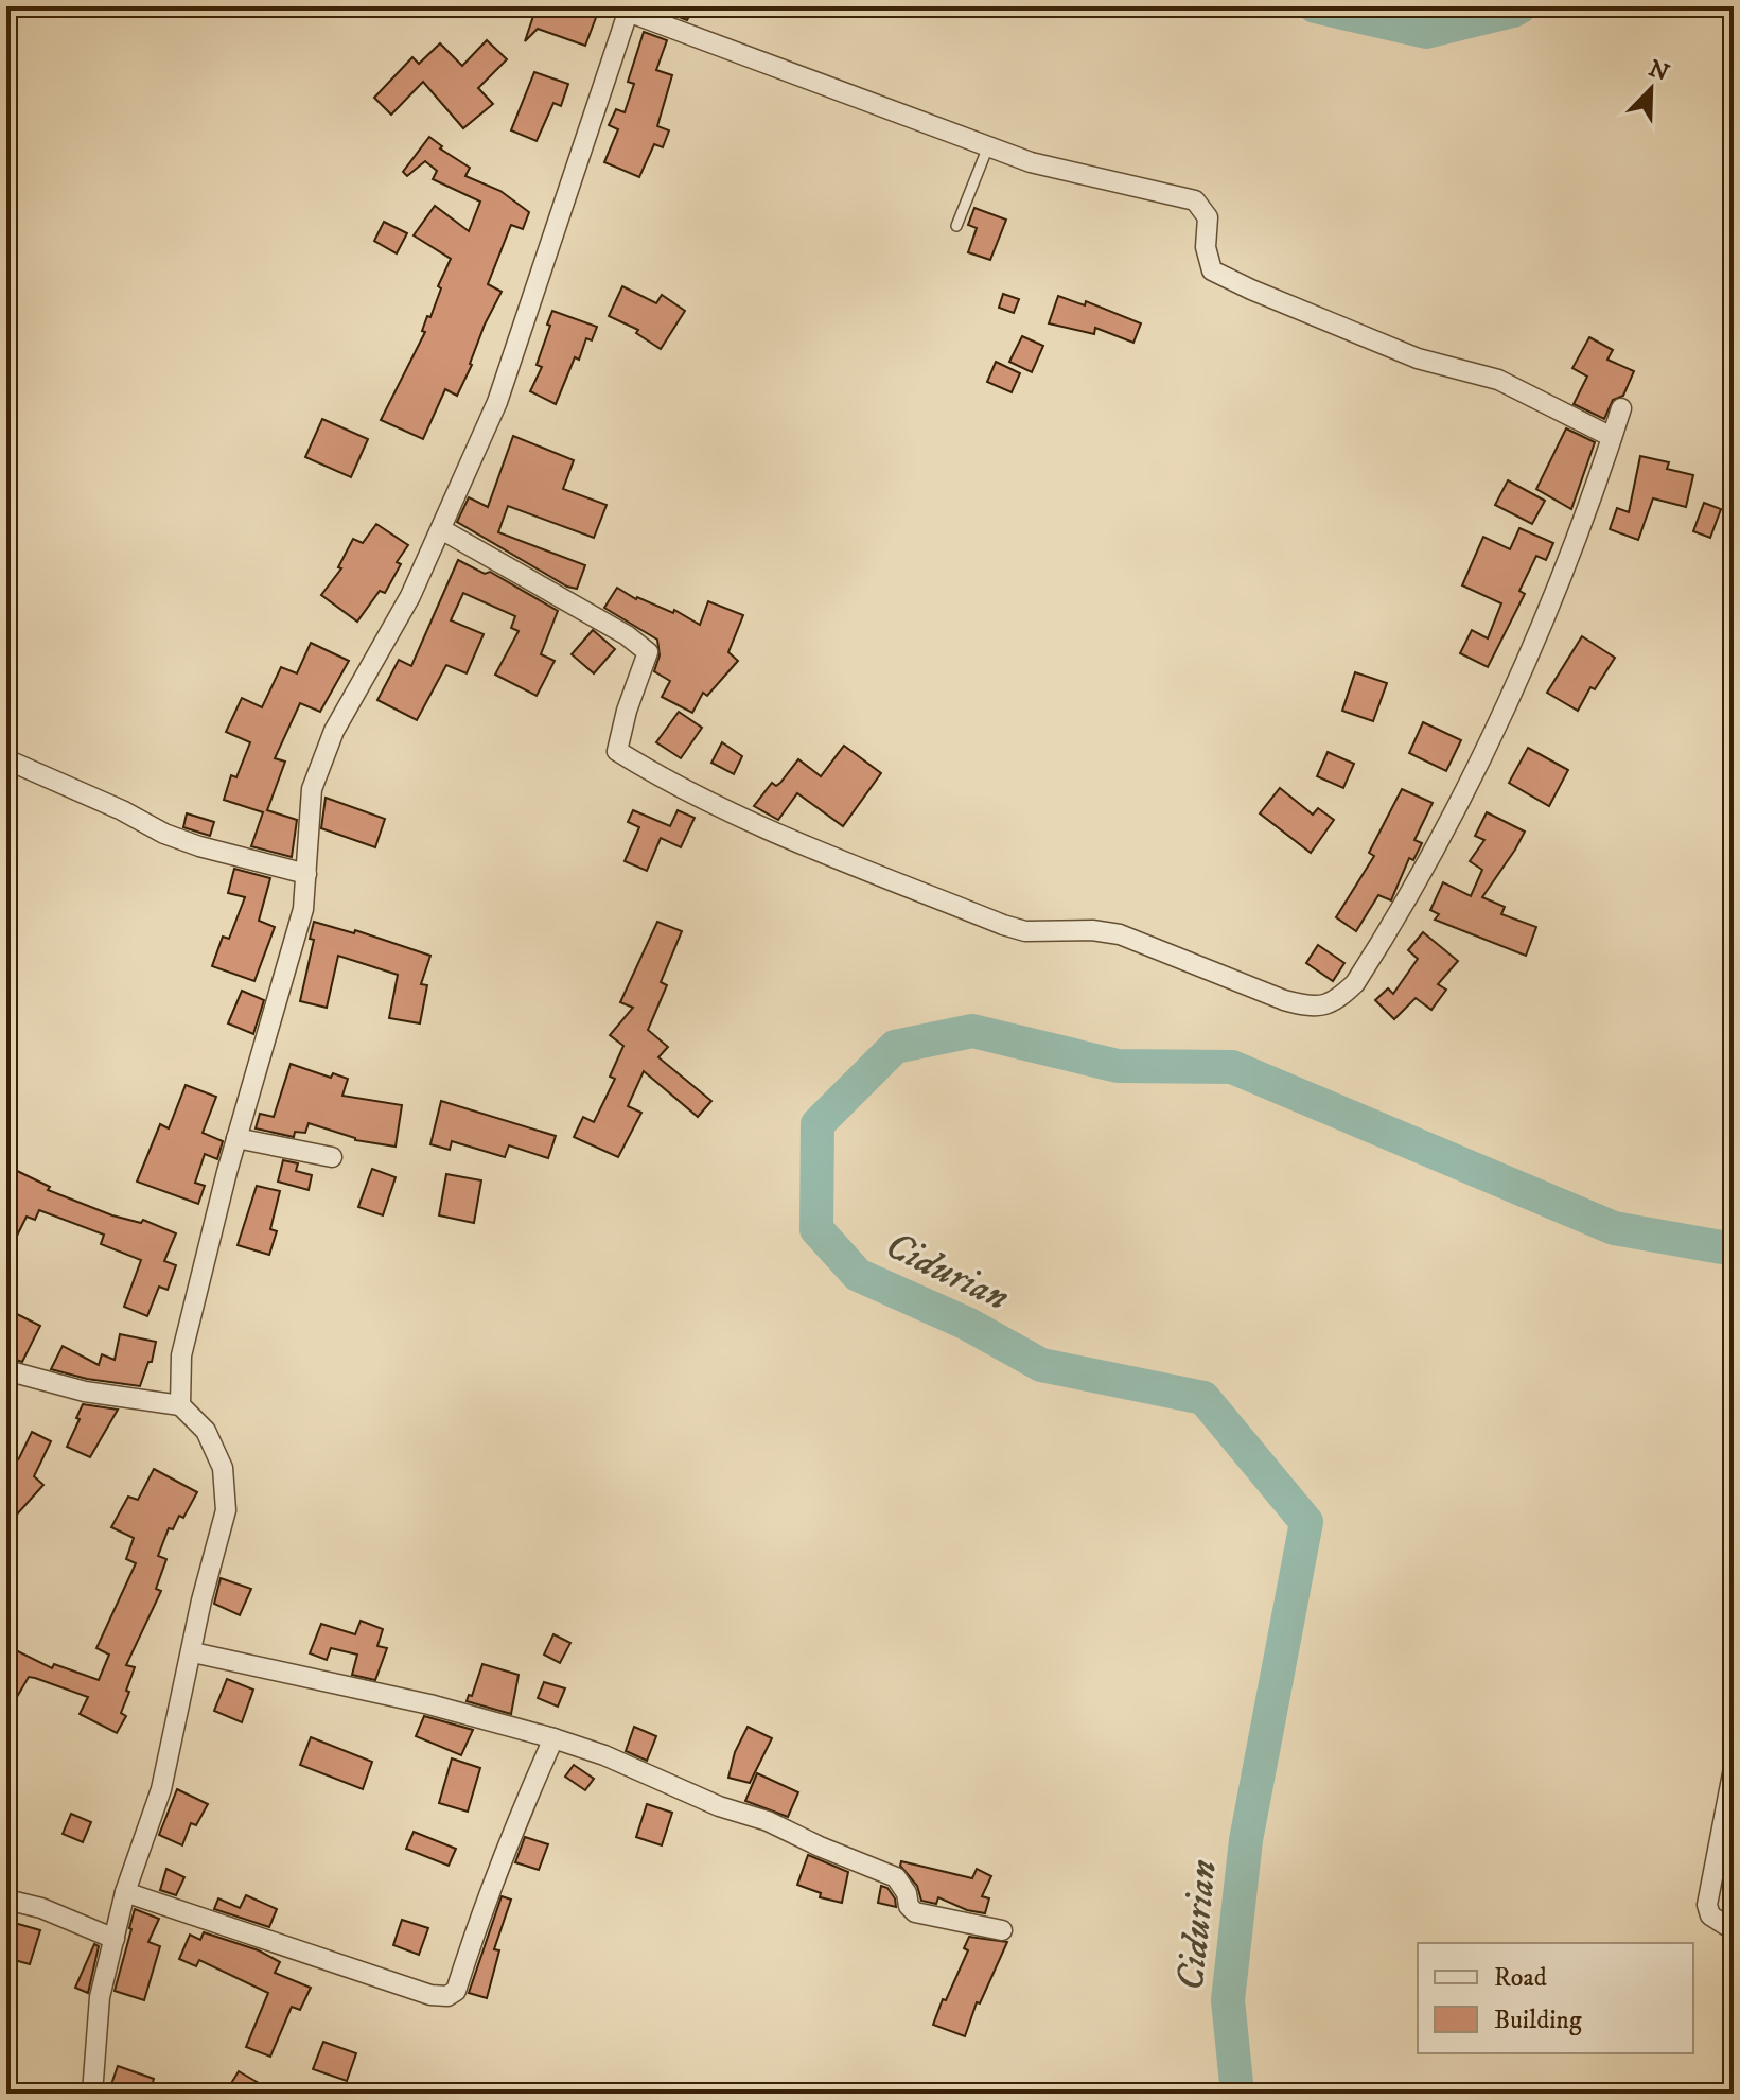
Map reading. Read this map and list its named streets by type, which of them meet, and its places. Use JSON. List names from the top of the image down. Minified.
{"water":["Cidurian"],"legend":["Road","Building"],"north":"top right"}
